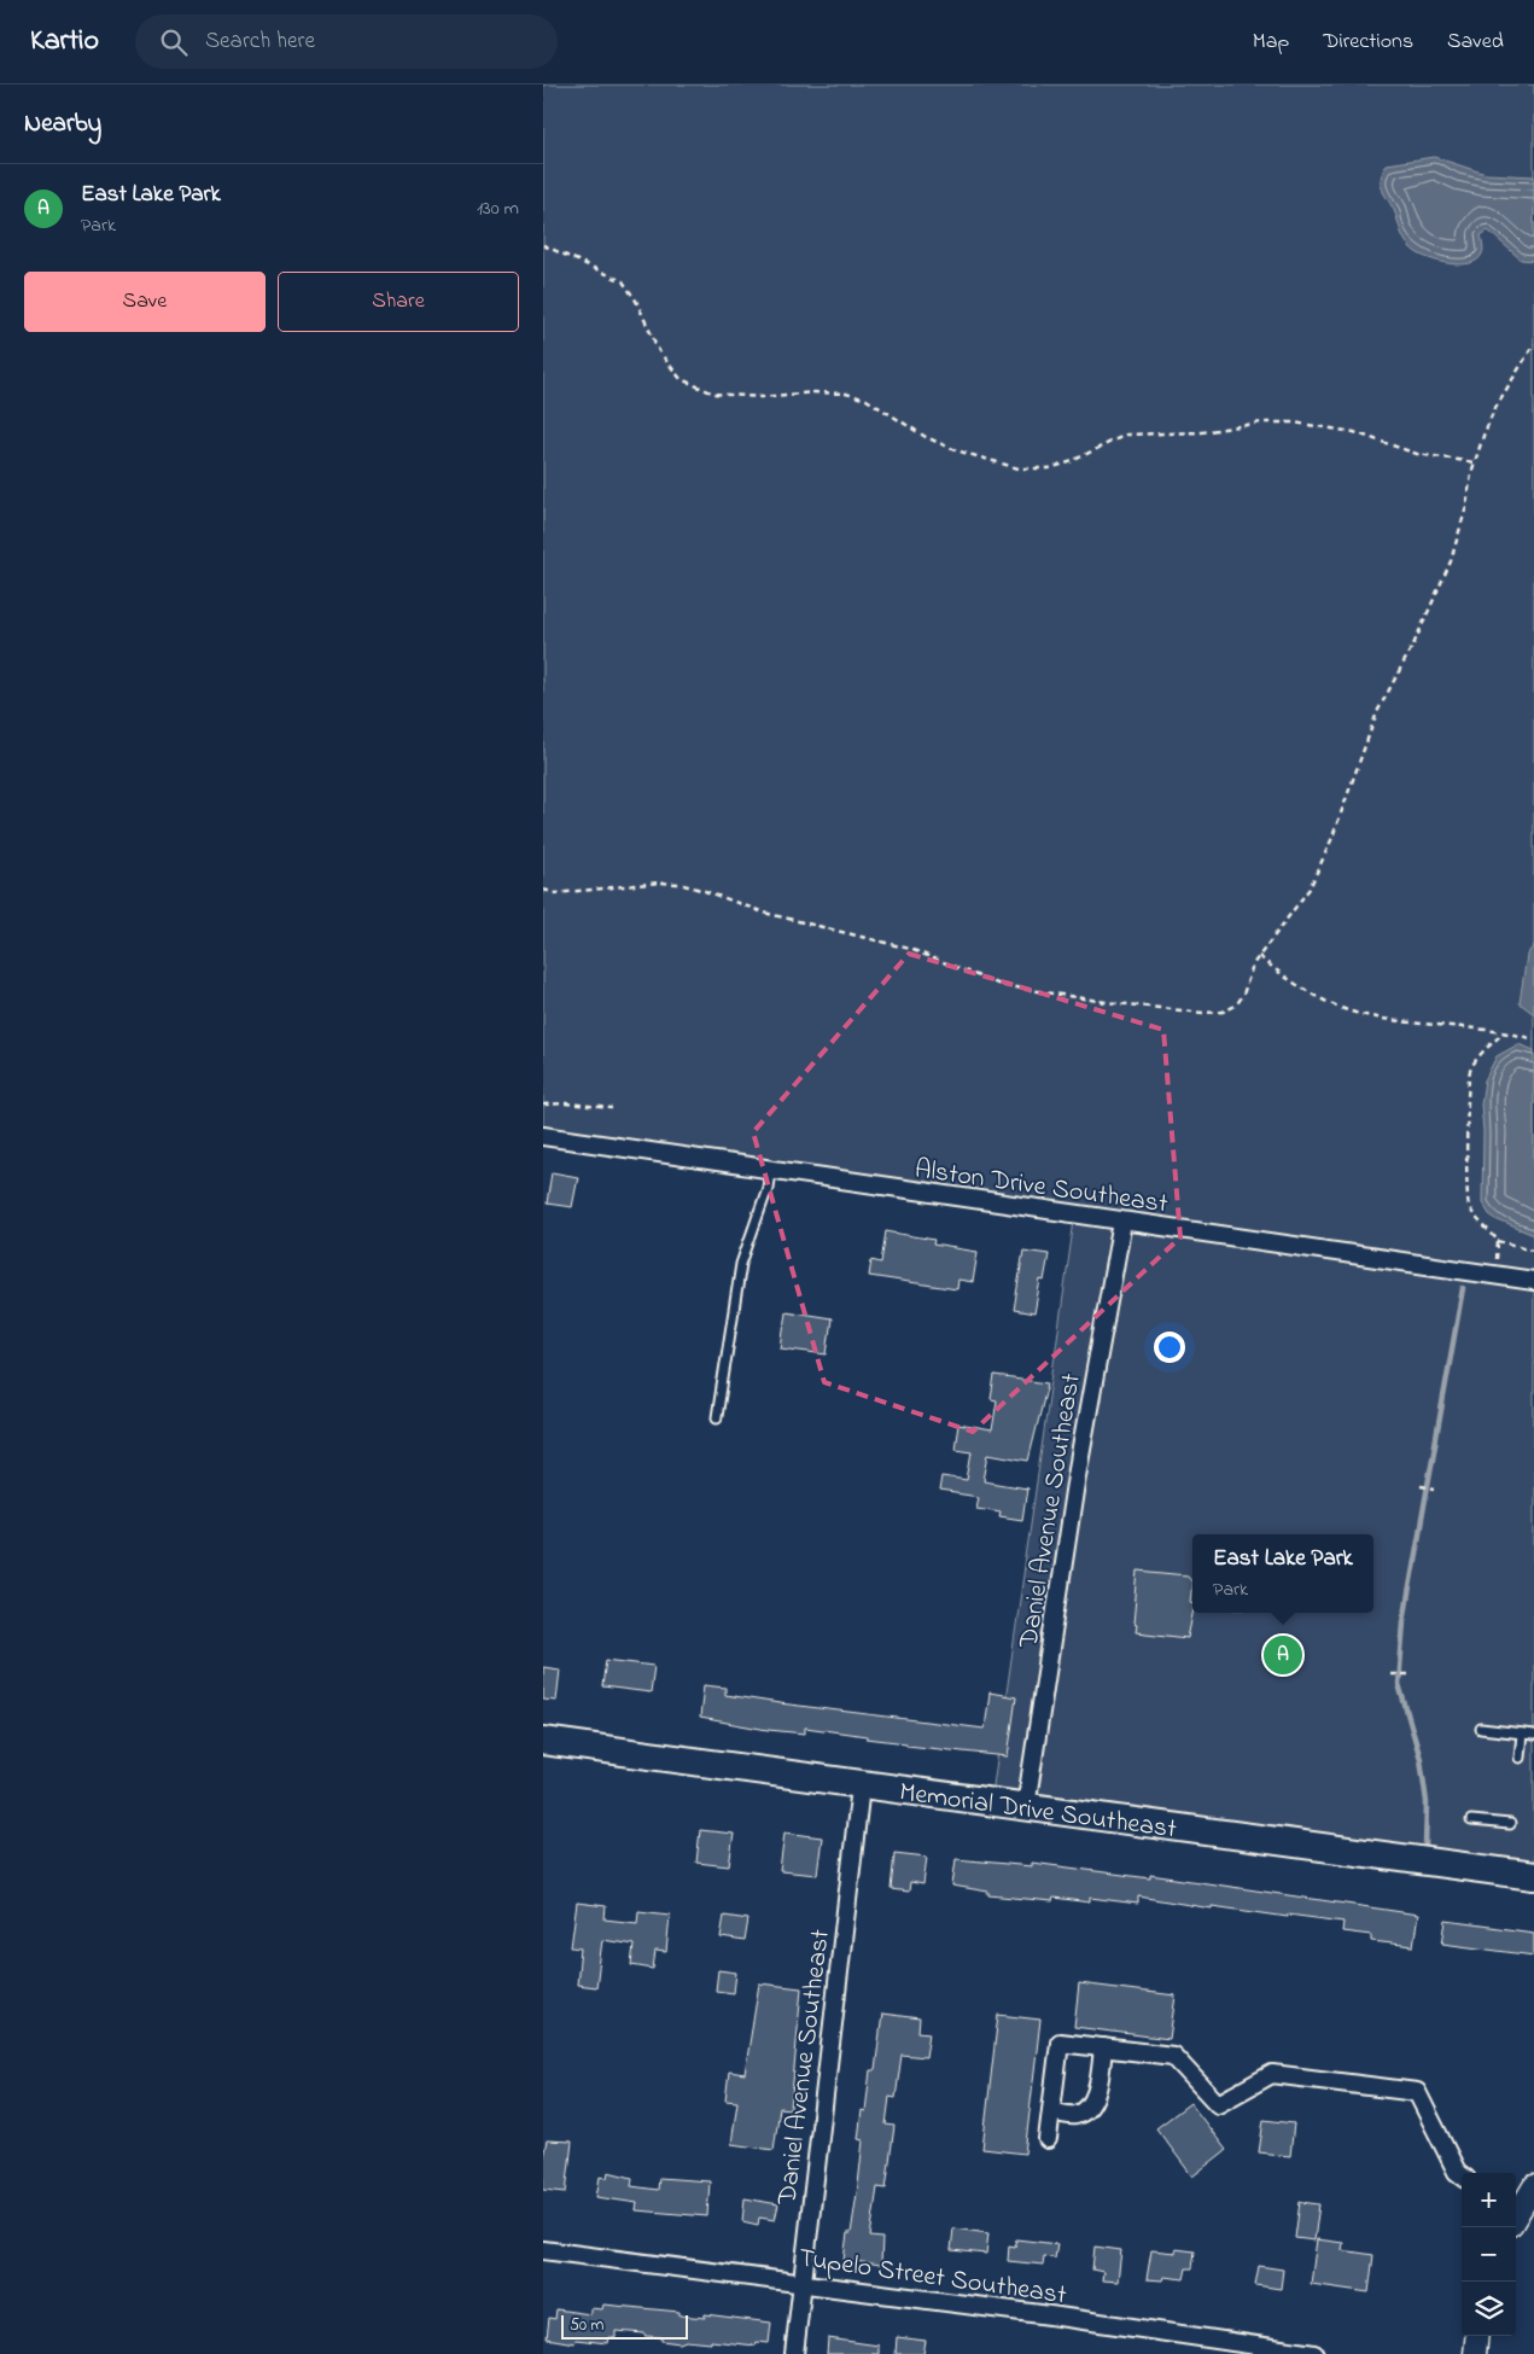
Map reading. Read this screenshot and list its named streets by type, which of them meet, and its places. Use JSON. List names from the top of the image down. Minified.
{"streets":{"main road":["Memorial Drive Southeast"],"street":["Alston Drive Southeast","Daniel Avenue Southeast","Tupelo Street Southeast"]},"crossings":[["Alston Drive Southeast","Daniel Avenue Southeast"],["Daniel Avenue Southeast","Memorial Drive Southeast"],["Daniel Avenue Southeast","Tupelo Street Southeast"]],"scale_bar":"50 m","page":{"header":"Kartio","search":"Search here","nav":["Map","Directions","Saved"],"heading":"Nearby","list":[{"mark":"A","name":"East Lake Park","note":"Park","value":"130 m"}],"buttons":["Save","Share"],"popup":["East Lake Park","Park"],"pins":"A","map_buttons":["+","−"],"scale":"50 m"}}
